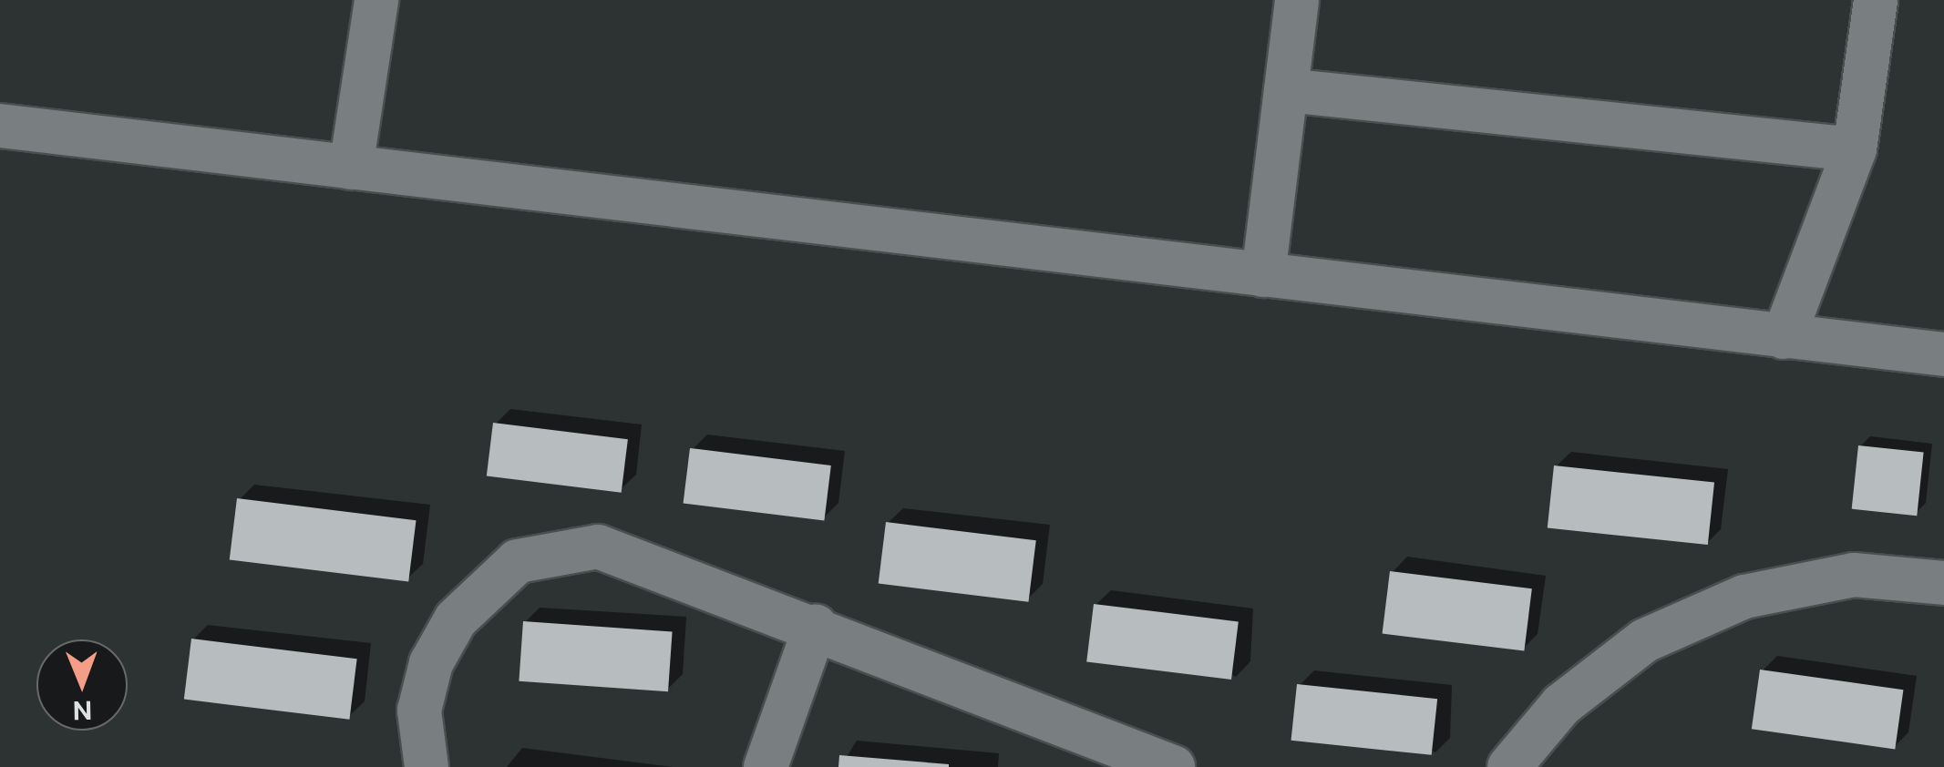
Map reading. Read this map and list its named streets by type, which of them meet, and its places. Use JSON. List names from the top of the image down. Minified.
{"north":"bottom"}
